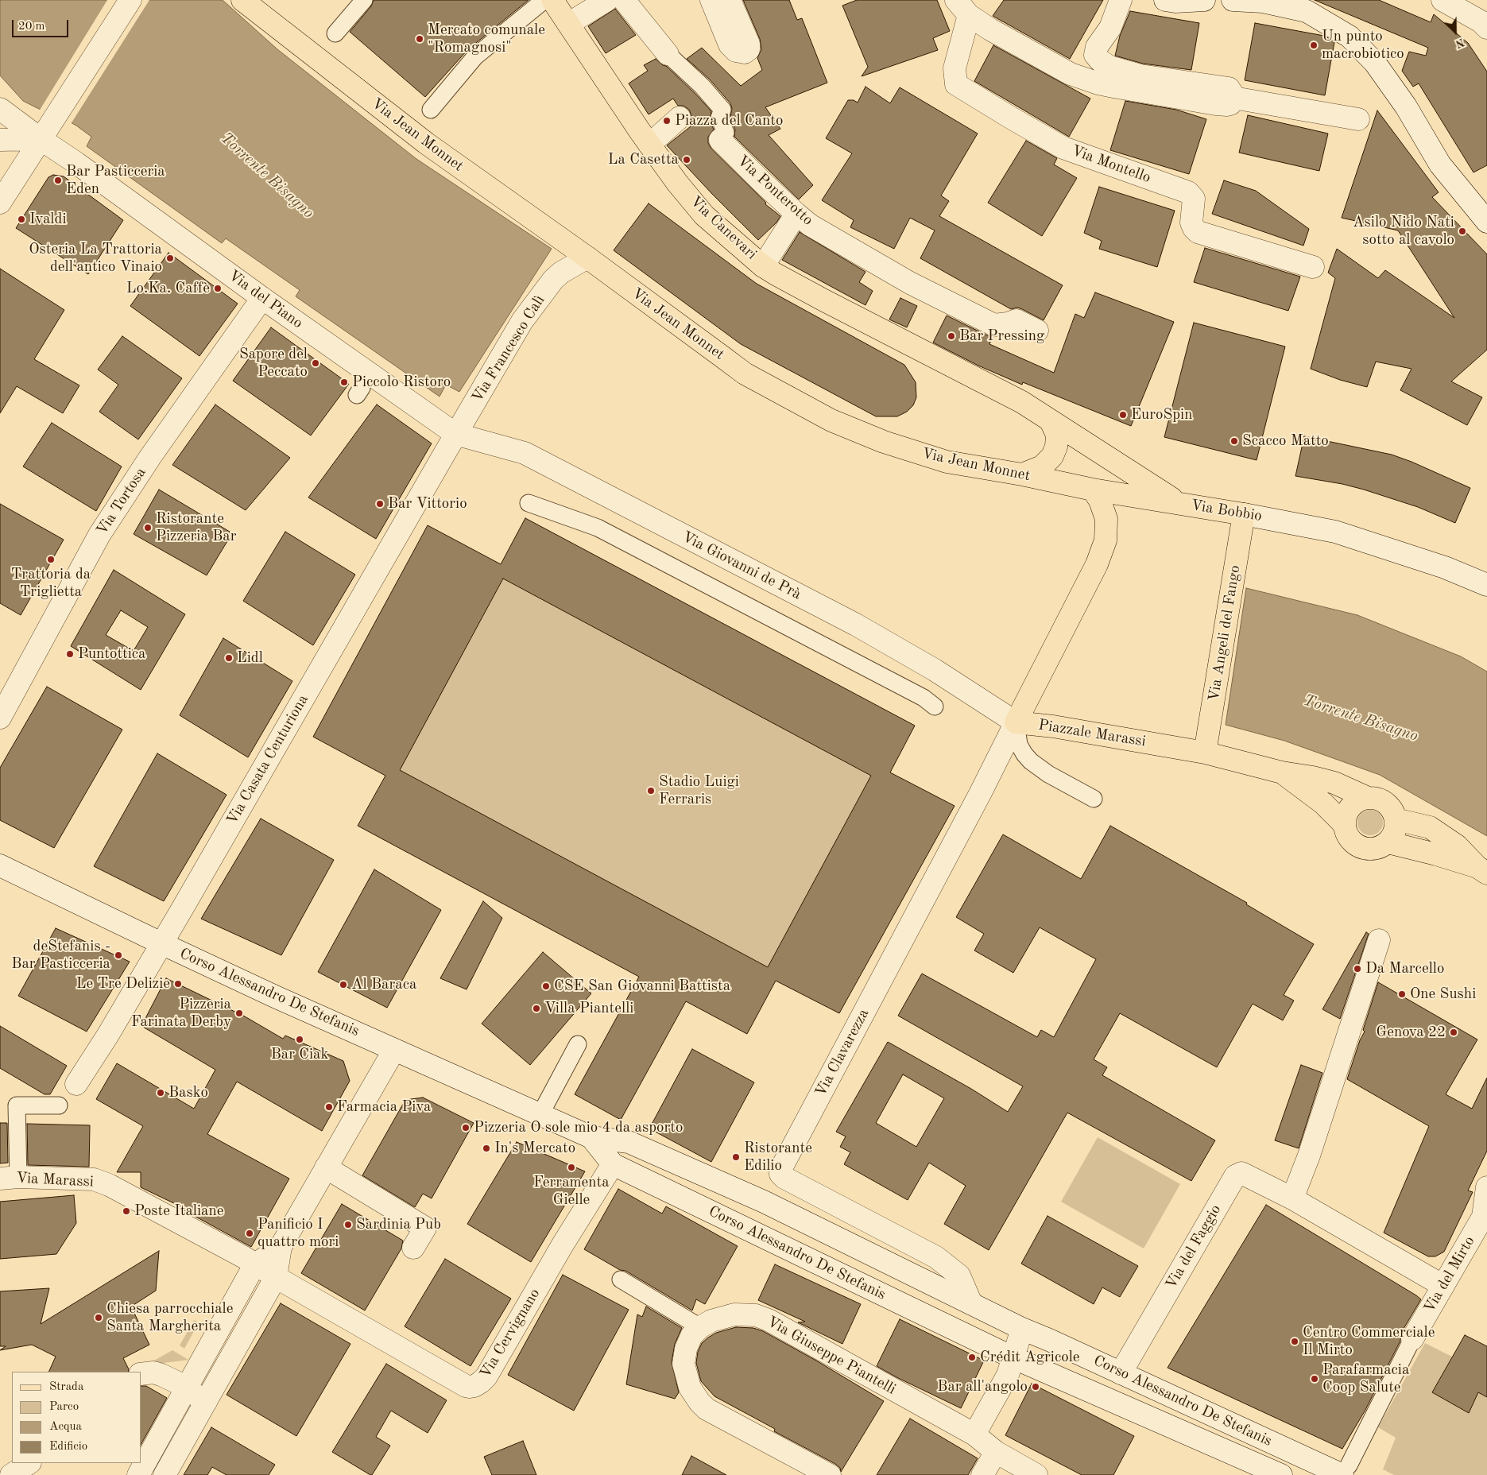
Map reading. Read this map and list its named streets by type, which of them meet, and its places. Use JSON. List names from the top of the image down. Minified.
{"streets":{"main road":["Via Jean Monnet","Via Canevari","Via Bobbio","Via Angeli del Fango","Piazzale Marassi"],"street":["Via Montello","Via Ponterotto","Via del Piano","Via Francesco Calì","Via Tortosa","Via Giovanni de Prà","Via Casata Centuriona","Corso Alessandro De Stefanis","Via Clavarezza","Via Marassi","Via del Faggio","Via del Mirto","Via Cervignano","Via Giuseppe Piantelli"]},"crossings":[["Via Jean Monnet","Via Francesco Calì"],["Via Jean Monnet","Via Bobbio"],["Via Canevari","Via Bobbio"],["Via del Piano","Via Francesco Calì"],["Via del Piano","Via Tortosa"],["Via del Piano","Via Giovanni de Prà"],["Via del Piano","Via Casata Centuriona"],["Via Francesco Calì","Via Giovanni de Prà"],["Via Francesco Calì","Via Casata Centuriona"],["Via Bobbio","Via Angeli del Fango"],["Via Giovanni de Prà","Piazzale Marassi"],["Via Giovanni de Prà","Via Casata Centuriona"],["Via Giovanni de Prà","Via Clavarezza"],["Via Angeli del Fango","Piazzale Marassi"],["Piazzale Marassi","Via Clavarezza"],["Via Casata Centuriona","Corso Alessandro De Stefanis"],["Corso Alessandro De Stefanis","Via Clavarezza"],["Corso Alessandro De Stefanis","Via del Faggio"],["Corso Alessandro De Stefanis","Via del Mirto"],["Corso Alessandro De Stefanis","Via Cervignano"],["Via Marassi","Via Cervignano"],["Via del Faggio","Via del Mirto"]],"water":["Torrente Bisagno"],"places":["Mercato comunale \"Romagnosi\"","Un punto macrobiotico","Piazza del Canto","La Casetta","Bar Pasticceria Eden","Ivaldi","Asilo Nido Nati sotto al cavolo","Osteria La Trattoria dell'antico Vinaio","Lo.Ka. Caffè","Bar Pressing","Sapore del Peccato","Piccolo Ristoro","EuroSpin","Scacco Matto","Bar Vittorio","Ristorante Pizzeria Bar","Trattoria da Triglietta","Puntottica","Lidl","Stadio Luigi Ferraris","deStefanis - Bar Pasticceria","Da Marcello","Le Tre Delizie","Al Baraca","CSE San Giovanni Battista","One Sushi","Villa Piantelli","Pizzeria Farinata Derby","Genova 22","Bar Ciak","Basko","Farmacia Piva","Pizzeria O sole mio 4 da asporto","In's Mercato","Ristorante Edilio","Ferramenta Gielle","Poste Italiane","Sardinia Pub","Panificio I quattro mori","Chiesa parrocchiale Santa Margherita","Centro Commerciale Il Mirto","Crédit Agricole","Parafarmacia Coop Salute","Bar all'angolo"],"legend":["Strada","Parco","Acqua","Edificio"],"scale_bar":"20 m","north":"bottom right"}
